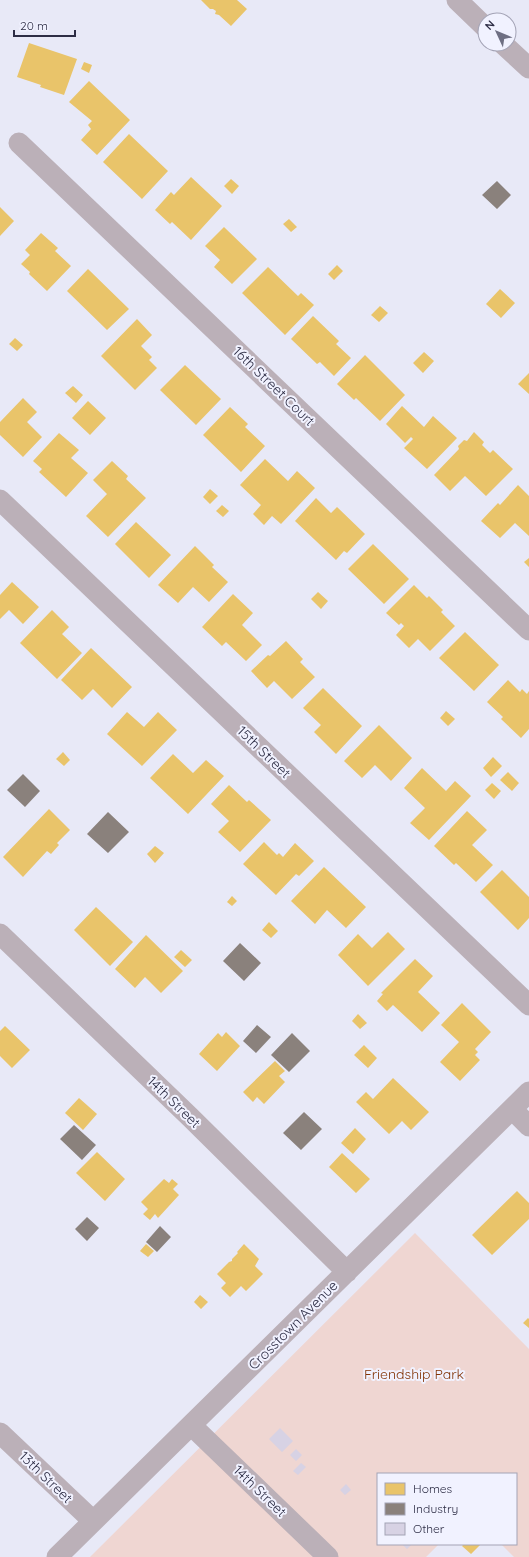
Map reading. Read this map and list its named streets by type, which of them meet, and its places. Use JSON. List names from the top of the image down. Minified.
{"streets":{"street":["16th Street Court","15th Street","14th Street","Crosstown Avenue","13th Street"]},"crossings":[["14th Street","Crosstown Avenue"],["Crosstown Avenue","13th Street"]],"parks":["Friendship Park"],"legend":["Homes","Industry","Other"],"scale_bar":"20 m","north":"top left"}
